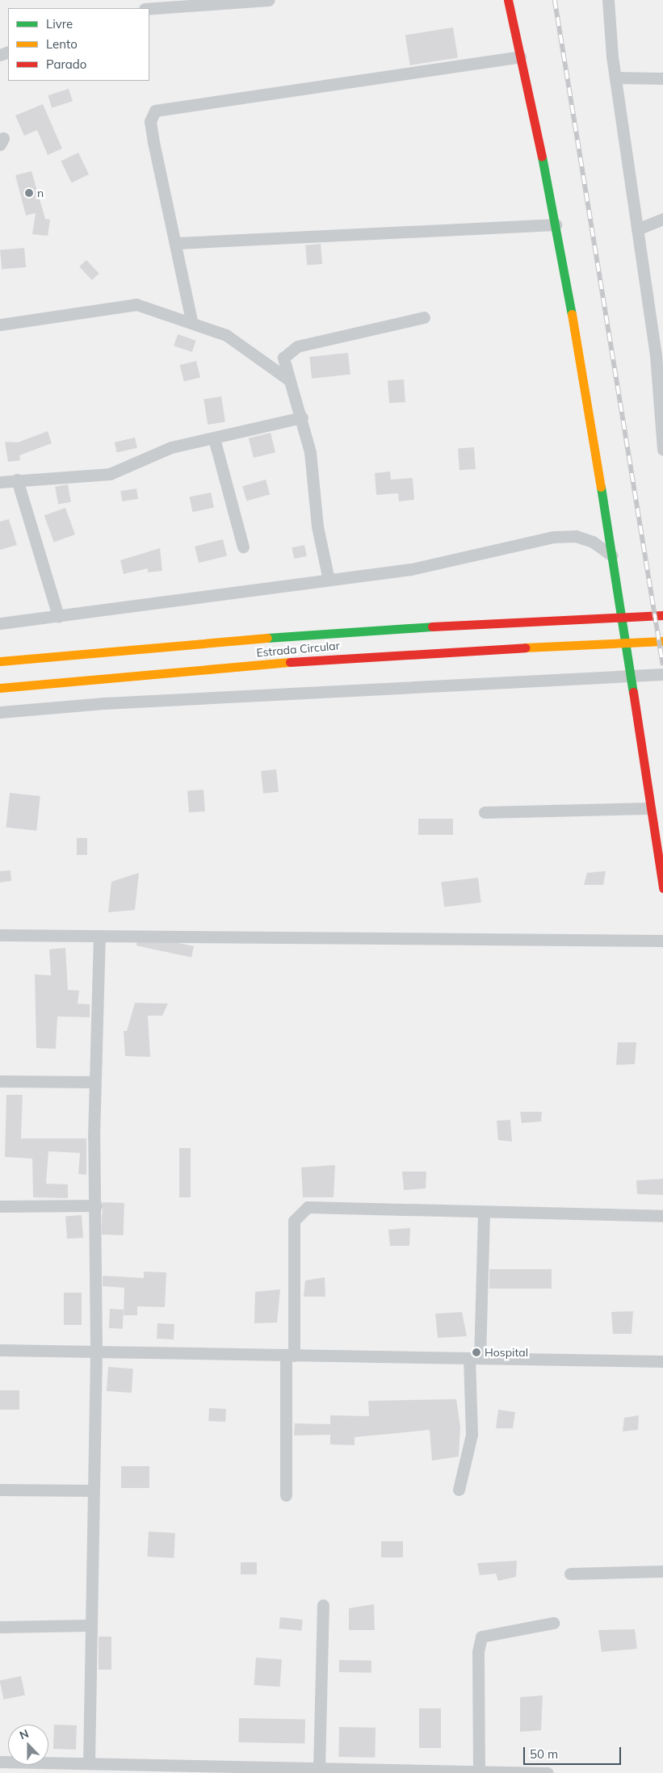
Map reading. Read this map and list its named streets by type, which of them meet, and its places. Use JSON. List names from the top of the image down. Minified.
{"streets":{"main road":["Estrada Circular"]},"places":["n","Hospital"],"legend":["Livre","Lento","Parado"],"scale_bar":"50 m","north":"top"}
